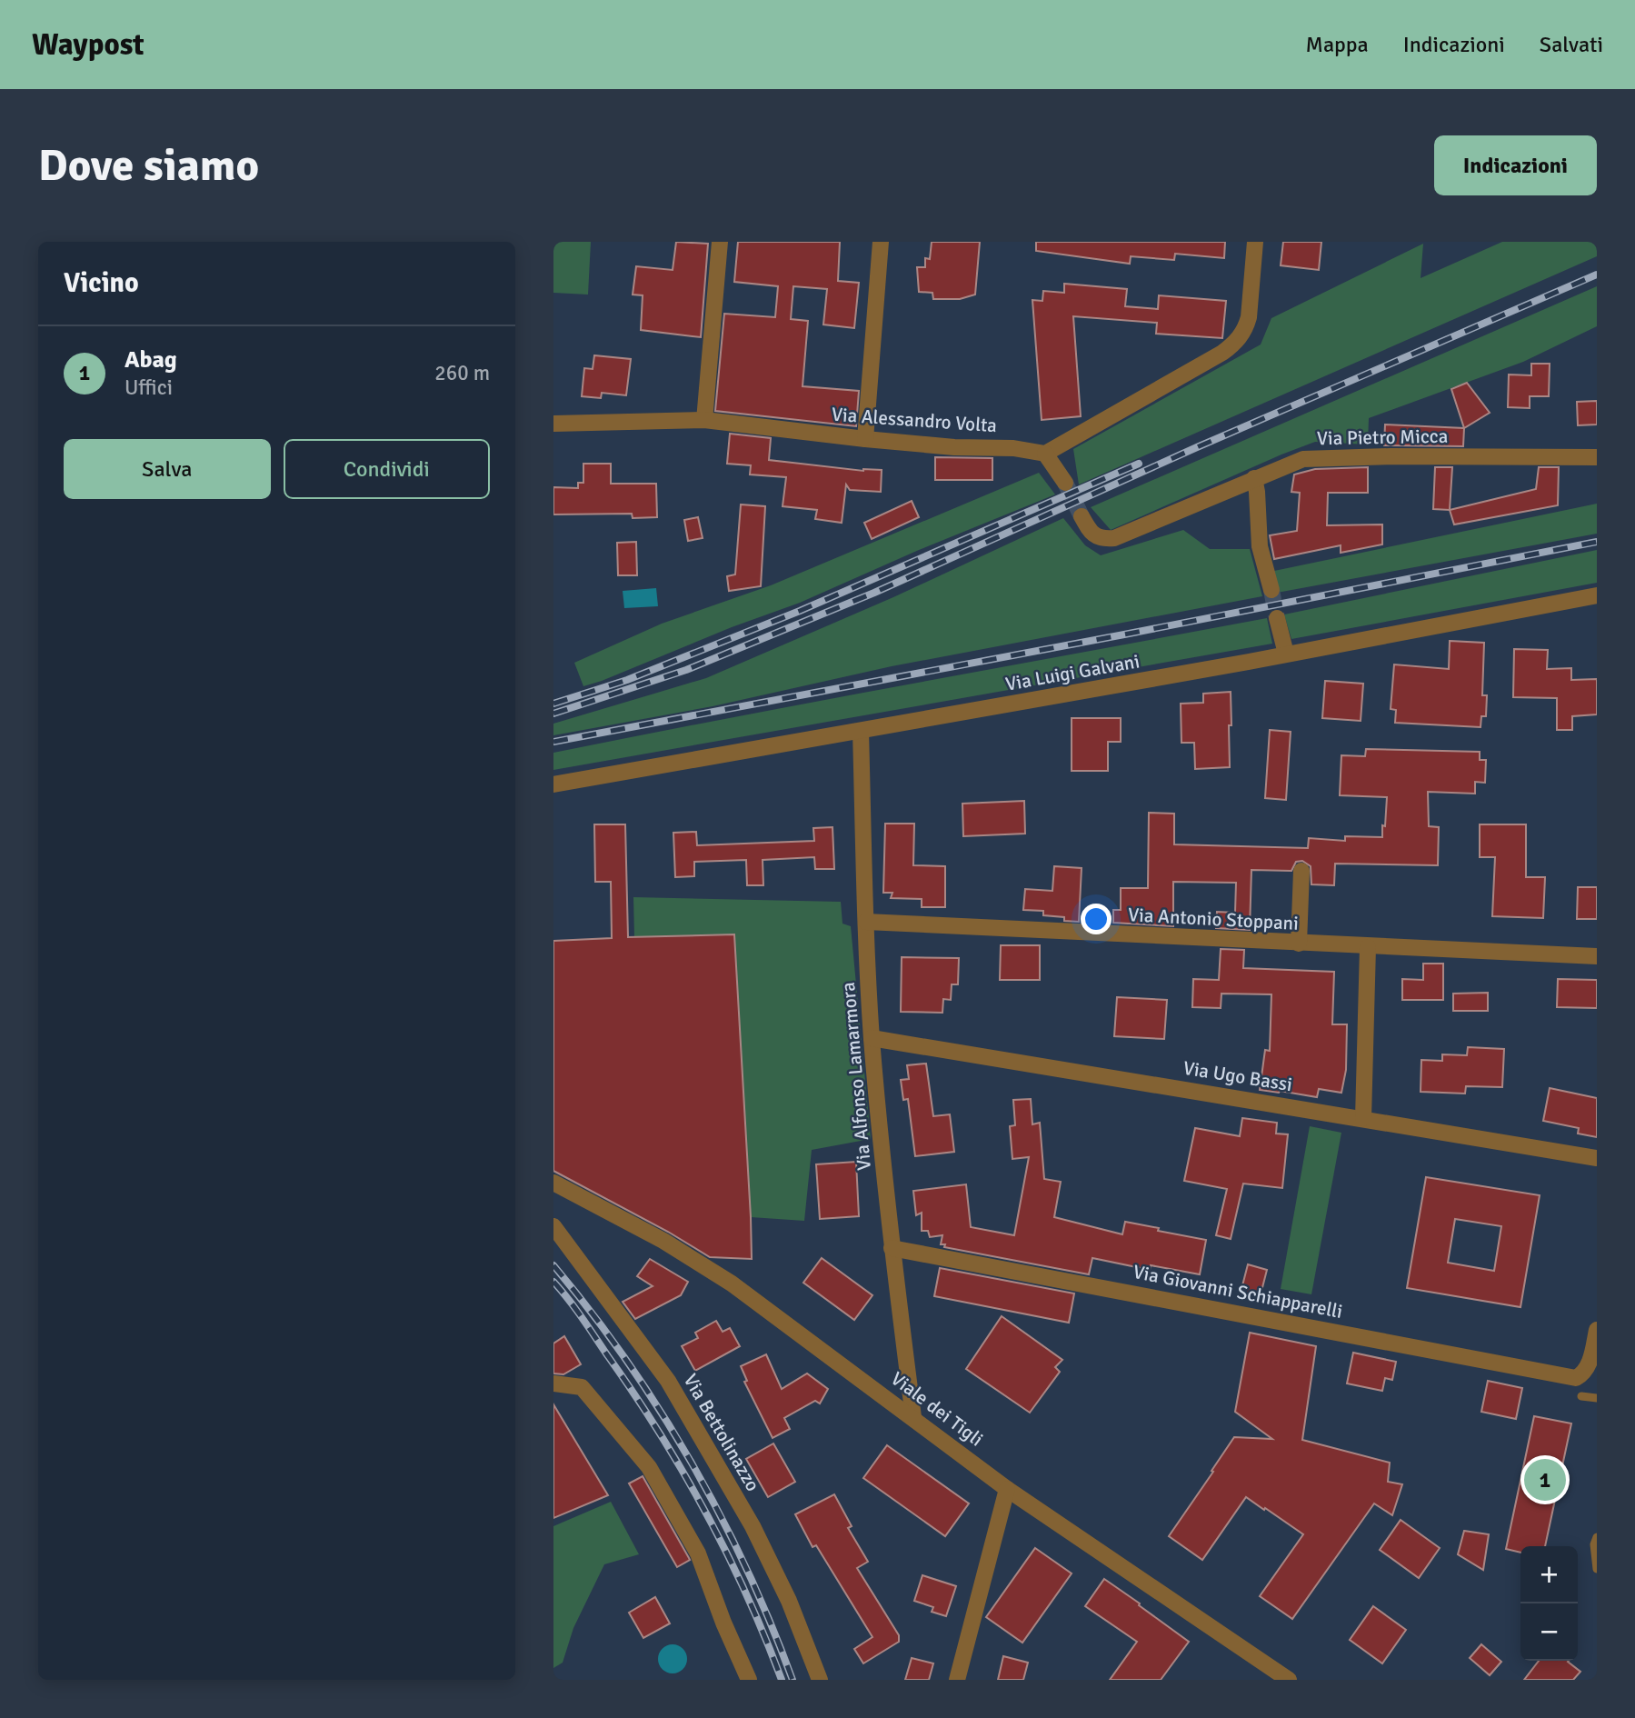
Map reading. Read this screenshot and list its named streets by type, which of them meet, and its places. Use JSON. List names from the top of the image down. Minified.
{"streets":{"street":["Via Alessandro Volta","Via Pietro Micca","Via Luigi Galvani","Via Antonio Stoppani","Via Alfonso Lamarmora","Via Ugo Bassi","Via Giovanni Schiapparelli","Viale dei Tigli","Via Bettolinazzo"]},"crossings":[["Via Luigi Galvani","Via Alfonso Lamarmora"],["Via Antonio Stoppani","Via Alfonso Lamarmora"],["Via Alfonso Lamarmora","Via Ugo Bassi"],["Via Alfonso Lamarmora","Via Giovanni Schiapparelli"],["Via Alfonso Lamarmora","Viale dei Tigli"]],"page":{"header":"Waypost","nav":["Mappa","Indicazioni","Salvati"],"buttons":["Indicazioni",["Salva","Condividi"]],"title":"Dove siamo","heading":"Vicino","list":[{"mark":"1","name":"Abag","note":"Uffici","value":"260 m"}],"pins":"1","map_buttons":["+","−"]}}
